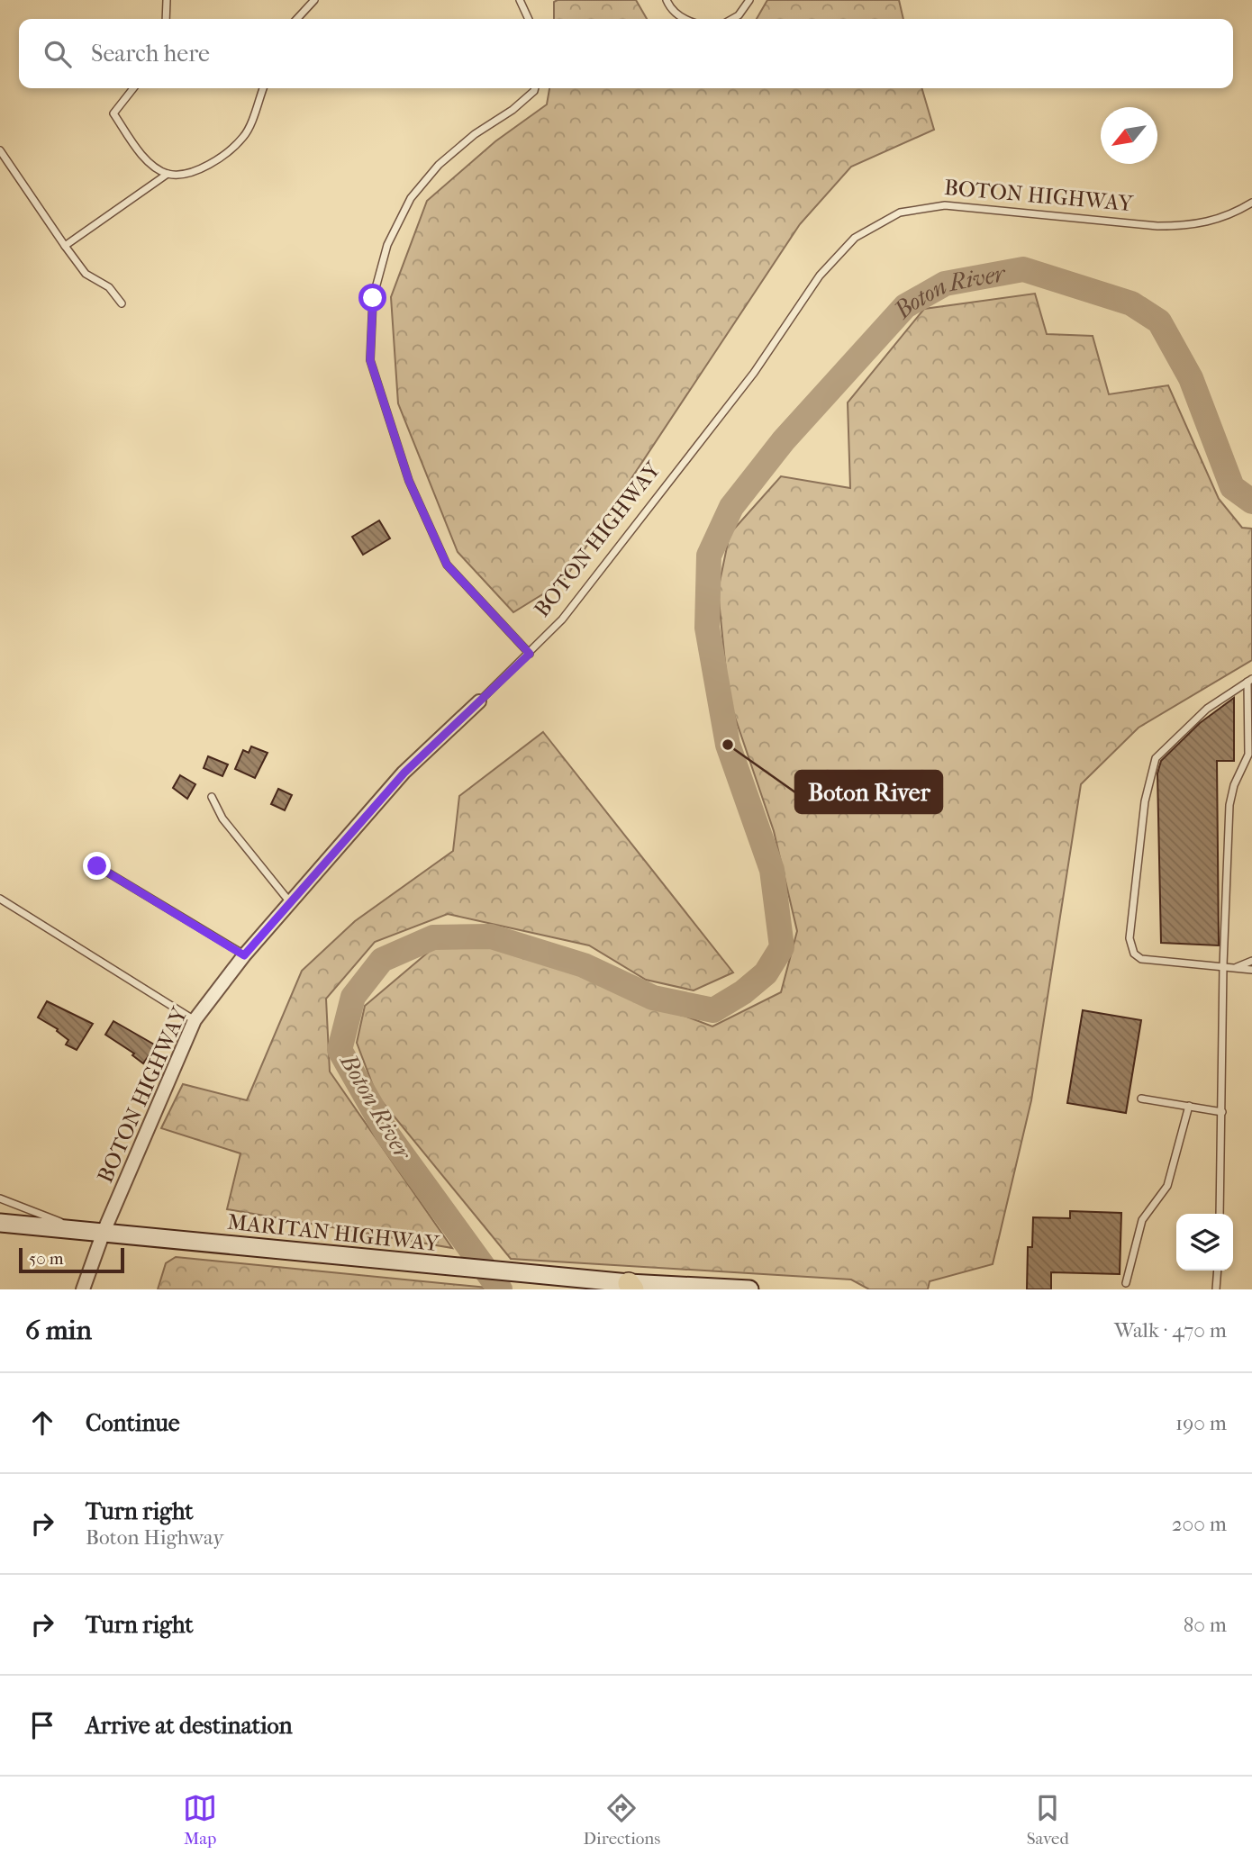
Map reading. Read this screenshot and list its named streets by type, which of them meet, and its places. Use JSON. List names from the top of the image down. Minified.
{"streets":{"main road":["MARITAN HIGHWAY"],"street":["BOTON HIGHWAY"]},"crossings":[["BOTON HIGHWAY","MARITAN HIGHWAY"]],"water":["Boton River"],"places":["Boton River"],"scale_bar":"50 m","north":"bottom left","page":{"search":"Search here","scale":"50 m","heading":["6 min","Walk · 470 m"],"list":[["Continue","190 m"],["Turn right","Boton Highway","200 m"],["Turn right","80 m"],"Arrive at destination"],"nav":["Map","Directions","Saved"]}}
